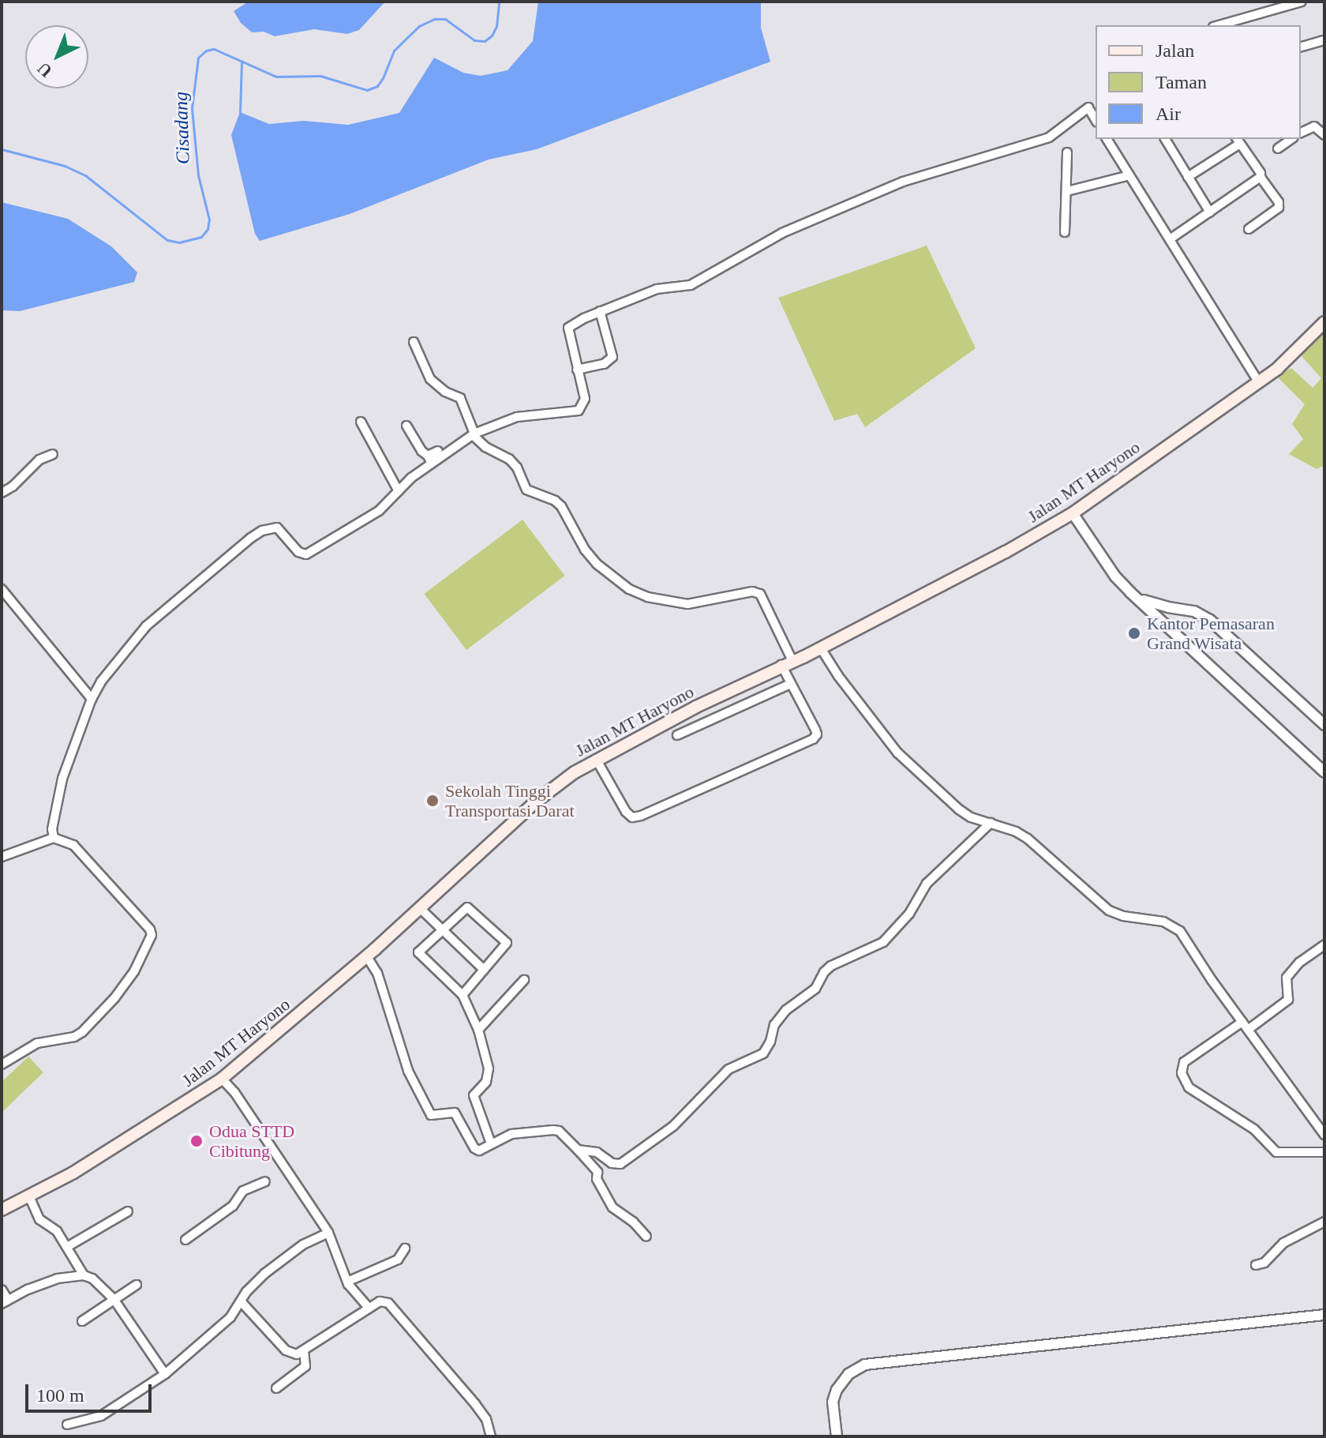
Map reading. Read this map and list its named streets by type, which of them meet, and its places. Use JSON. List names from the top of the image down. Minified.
{"streets":{"main road":["Jalan MT Haryono"]},"water":["Cisadang"],"places":["Kantor Pemasaran Grand Wisata","Sekolah Tinggi Transportasi Darat","Odua STTD Cibitung"],"legend":["Jalan","Taman","Air"],"scale_bar":"100 m","north":"bottom left"}
